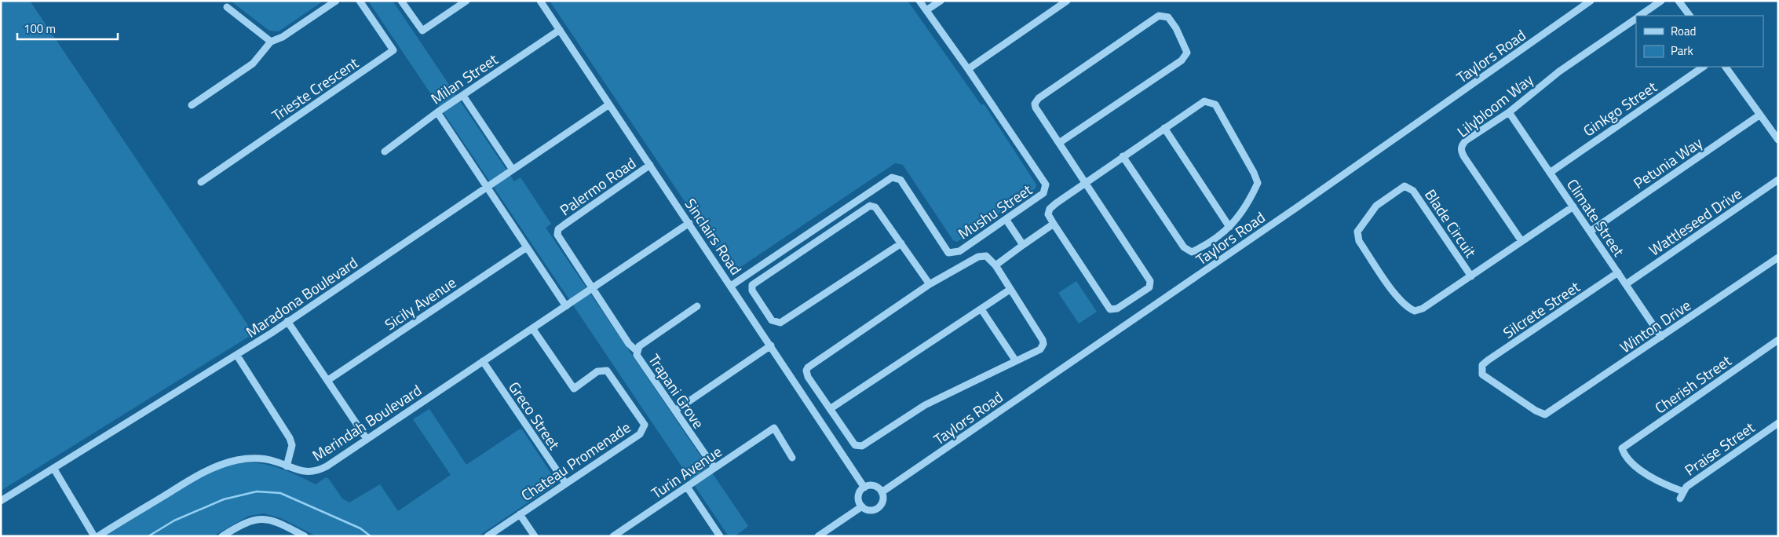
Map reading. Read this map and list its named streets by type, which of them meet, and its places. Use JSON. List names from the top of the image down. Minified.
{"streets":{"street":["Taylors Road","Milan Street","Trieste Crescent","Lilybloom Way","Ginkgo Street","Petunia Way","Palermo Road","Mushu Street","Climate Street","Wattleseed Drive","Blade Circuit","Sinclairs Road","Maradona Boulevard","Sicily Avenue","Silcrete Street","Winton Drive","Cherish Street","Trapani Grove","Greco Street","Merindah Boulevard","Praise Street","Chateau Promenade","Turin Avenue"]},"crossings":[["Taylors Road","Sinclairs Road"],["Milan Street","Sinclairs Road"],["Lilybloom Way","Climate Street"],["Lilybloom Way","Blade Circuit"],["Ginkgo Street","Climate Street"],["Petunia Way","Climate Street"],["Palermo Road","Sinclairs Road"],["Palermo Road","Trapani Grove"],["Palermo Road","Merindah Boulevard"],["Mushu Street","Sinclairs Road"],["Climate Street","Wattleseed Drive"],["Climate Street","Blade Circuit"],["Climate Street","Silcrete Street"],["Climate Street","Winton Drive"],["Sinclairs Road","Maradona Boulevard"],["Sinclairs Road","Merindah Boulevard"],["Silcrete Street","Winton Drive"],["Cherish Street","Praise Street"],["Trapani Grove","Turin Avenue"],["Greco Street","Merindah Boulevard"],["Greco Street","Chateau Promenade"],["Merindah Boulevard","Chateau Promenade"]],"legend":["Road","Park"],"scale_bar":"100 m"}
